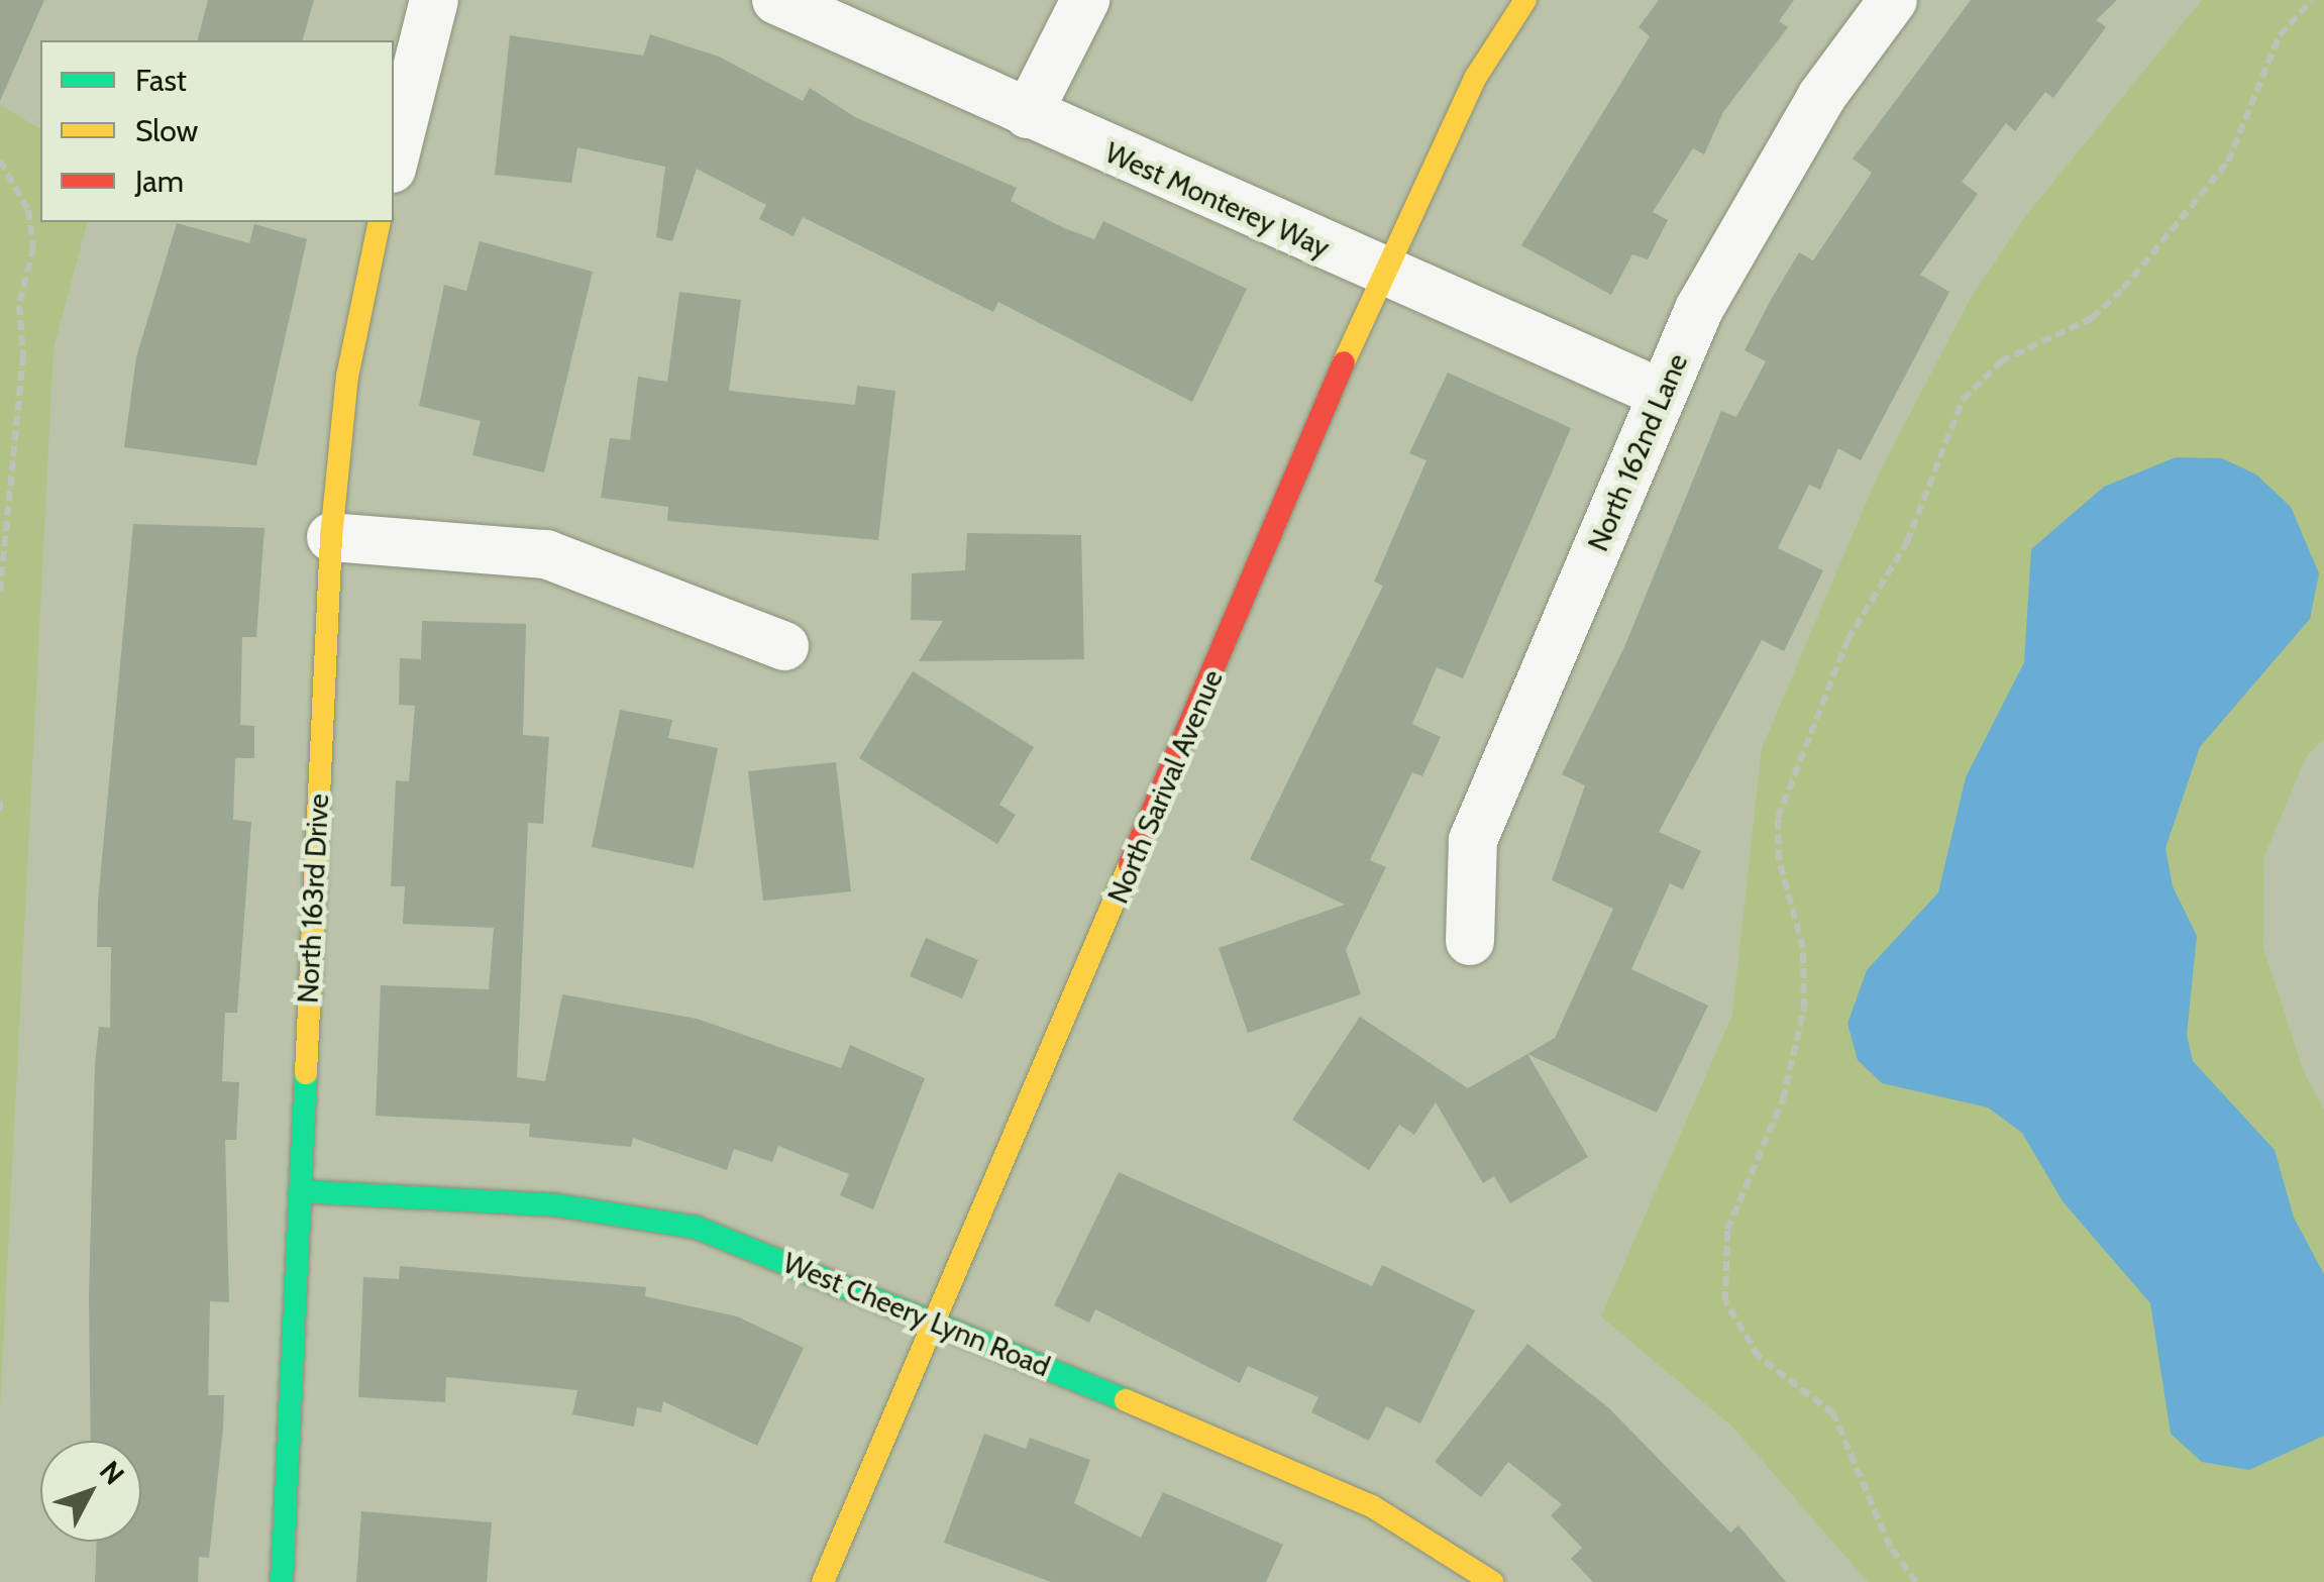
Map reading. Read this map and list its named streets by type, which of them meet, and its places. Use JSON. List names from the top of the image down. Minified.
{"streets":{"street":["West Monterey Way","North 162nd Lane","North Sarival Avenue","North 163rd Drive","West Cheery Lynn Road"]},"crossings":[["West Monterey Way","North 162nd Lane"],["West Monterey Way","North Sarival Avenue"],["North Sarival Avenue","West Cheery Lynn Road"],["North 163rd Drive","West Cheery Lynn Road"]],"legend":["Fast","Slow","Jam"],"north":"top right"}
